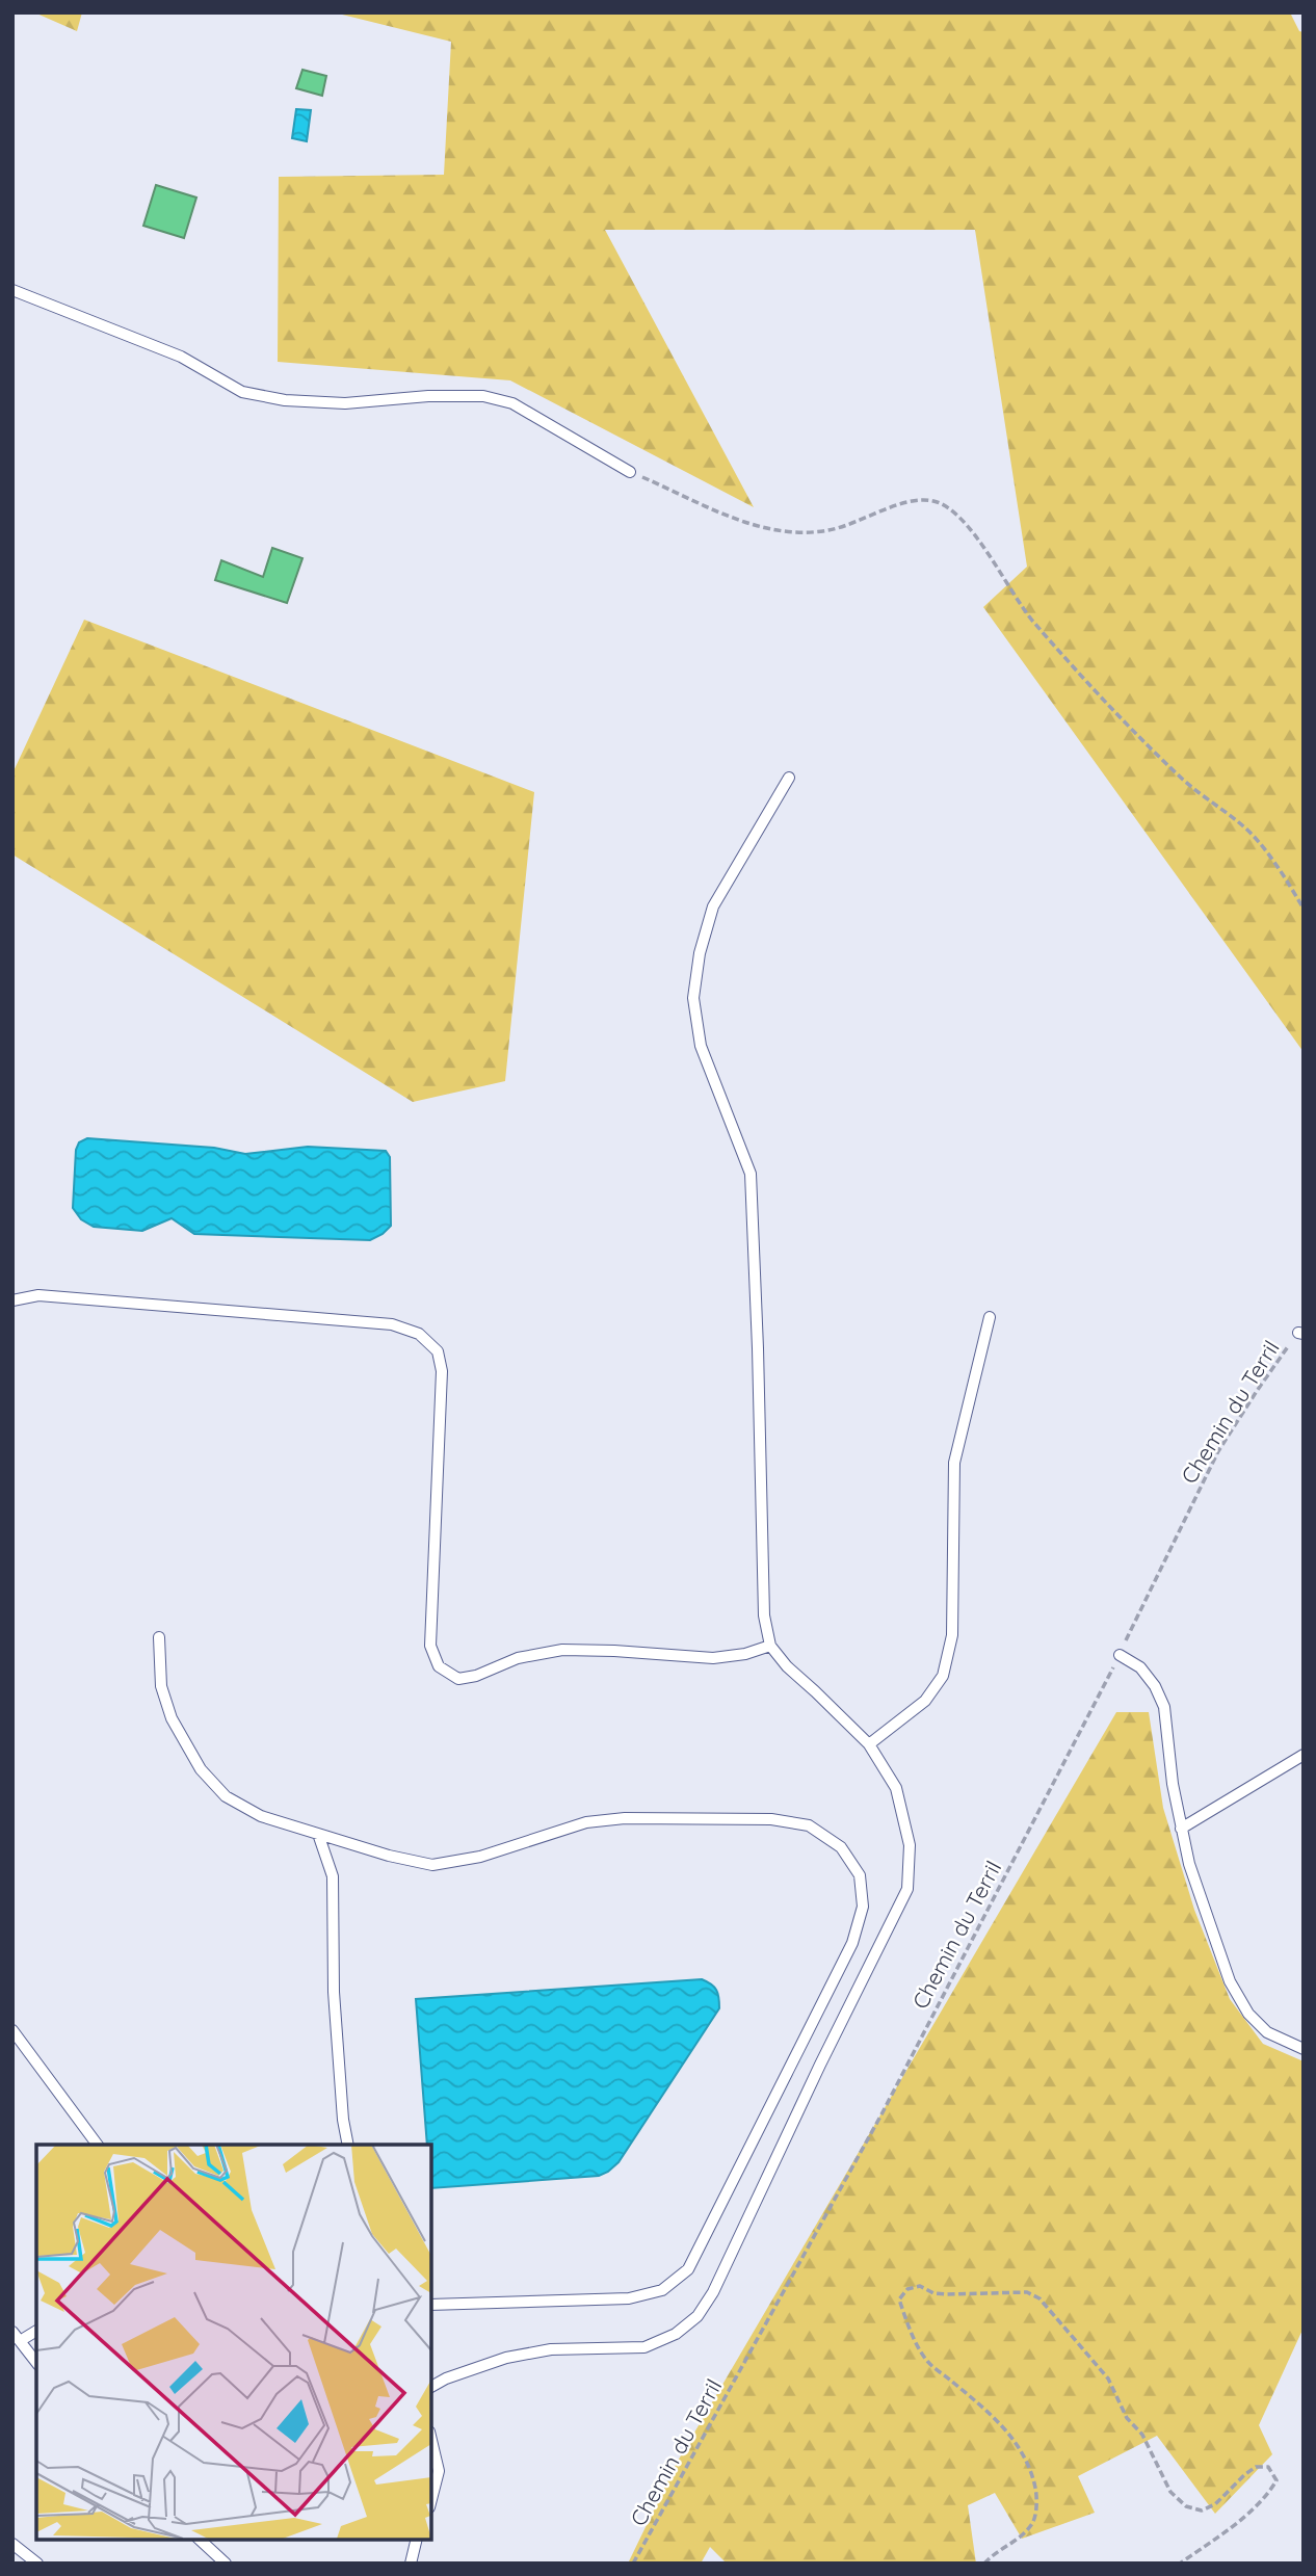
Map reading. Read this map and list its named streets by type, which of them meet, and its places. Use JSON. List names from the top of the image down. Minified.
{"streets":{"path":["Chemin du Terril"]}}
